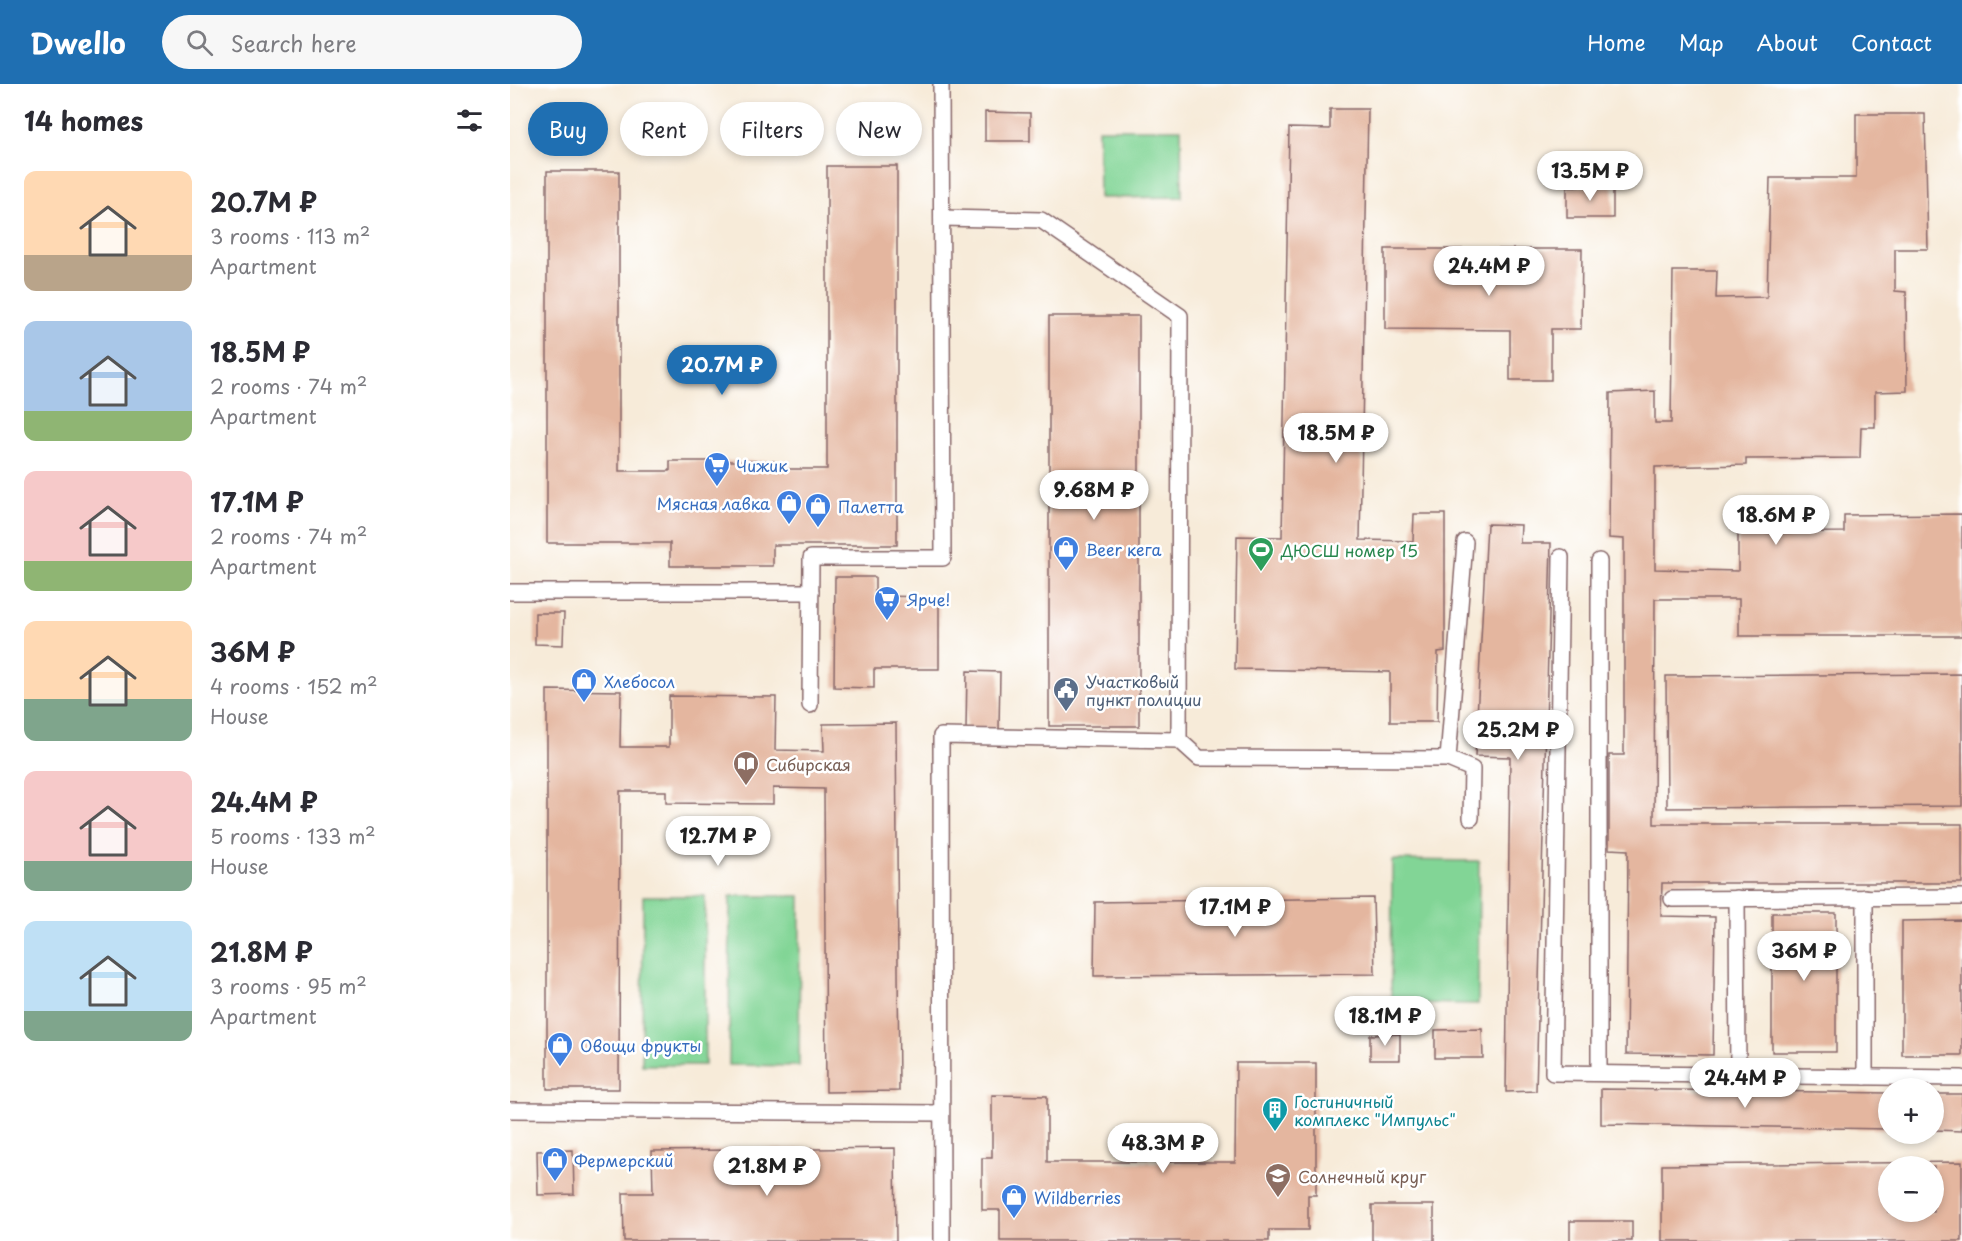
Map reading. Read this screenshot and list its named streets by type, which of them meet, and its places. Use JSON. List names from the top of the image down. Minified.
{"places":{"supermarket":["Чижик","Ярче!"],"shop":["Мясная лавка","Палетта","Beer кега","Хлебосол","Овощи фрукты","Фермерский","Wildberries"],"sports":["ДЮСШ номер 15"],"public building":["Участковый пункт полиции"],"library":["Сибирская"],"building":["Гостиничный комплекс \"Импульс\""],"school or university":["Солнечный круг"]},"page":{"header":"Dwello","search":"Search here","nav":["Home","Map","About","Contact"],"heading":"14 homes","chip":["Buy","Rent","Filters","New"],"price":["13.5M ₽","24.4M ₽","20.7M ₽","18.5M ₽","9.68M ₽","18.6M ₽","25.2M ₽","12.7M ₽","17.1M ₽","36M ₽","18.1M ₽","24.4M ₽","48.3M ₽","21.8M ₽"],"list":[{"name":"20.7M ₽","note":"3 rooms · 113 m² · Apartment"},{"name":"18.5M ₽","note":"2 rooms · 74 m² · Apartment"},{"name":"17.1M ₽","note":"2 rooms · 74 m² · Apartment"},{"name":"36M ₽","note":"4 rooms · 152 m² · House"},{"name":"24.4M ₽","note":"5 rooms · 133 m² · House"},{"name":"21.8M ₽","note":"3 rooms · 95 m² · Apartment"}],"map_buttons":["+","−"]}}
